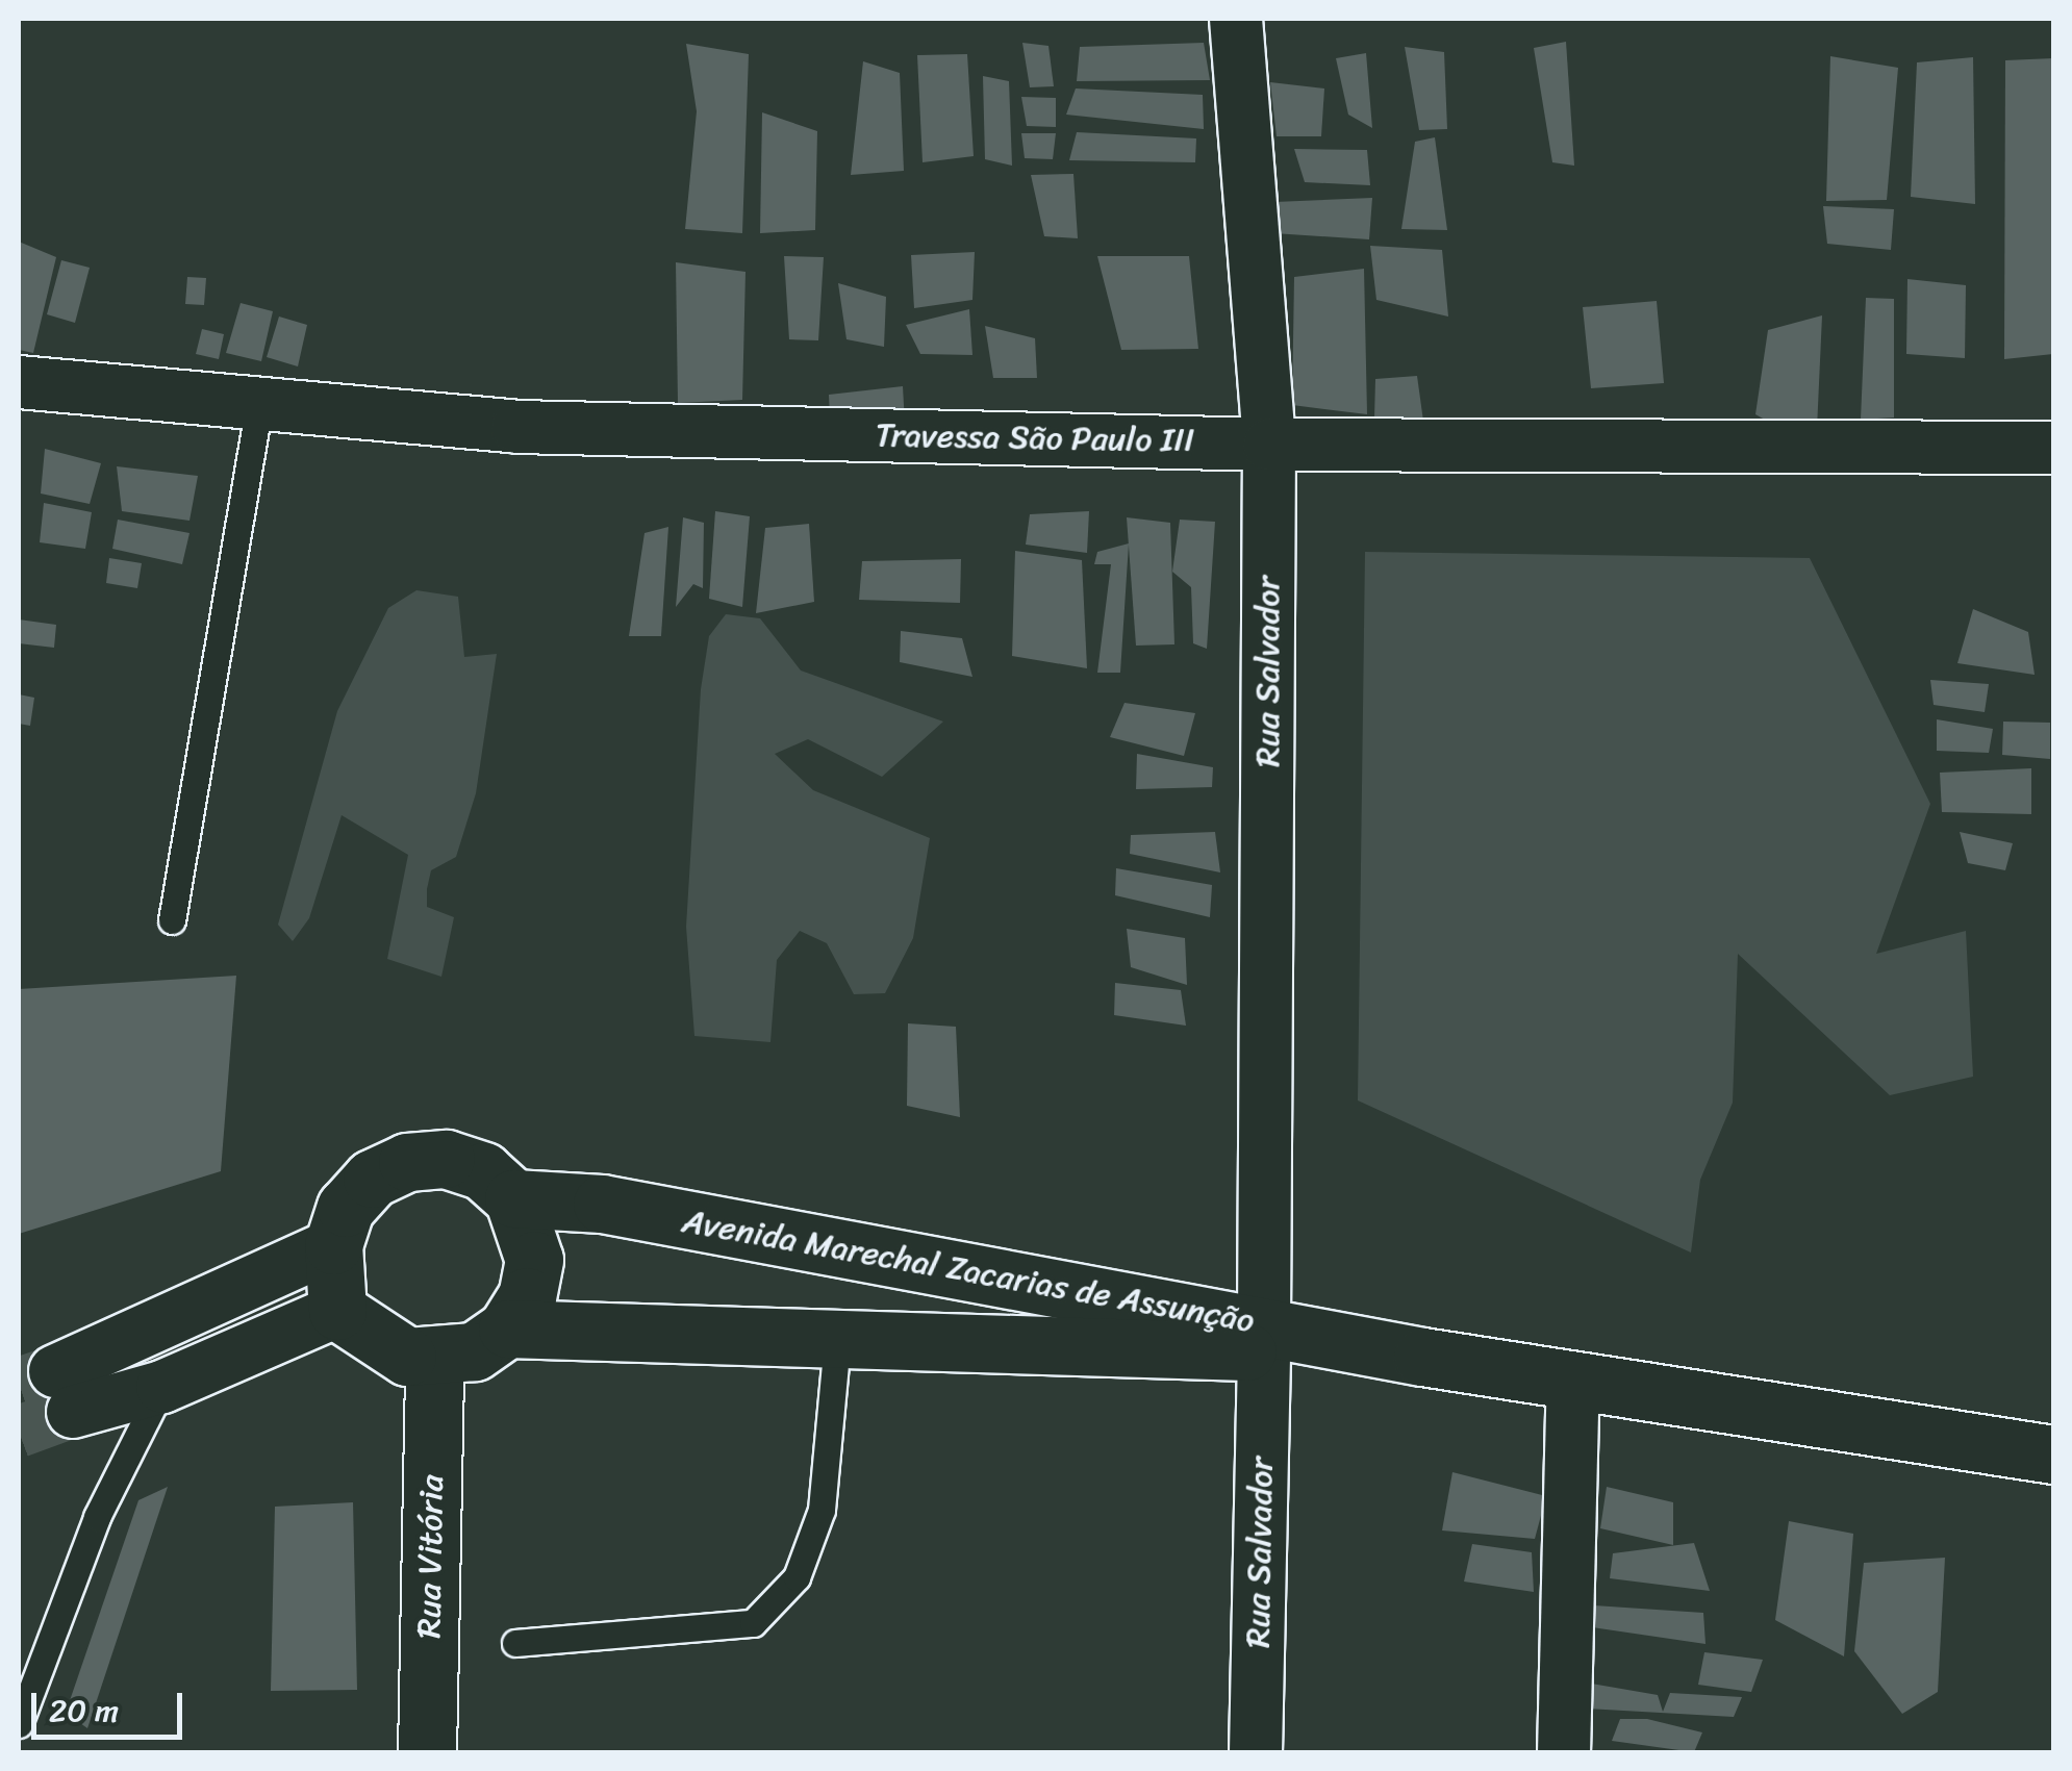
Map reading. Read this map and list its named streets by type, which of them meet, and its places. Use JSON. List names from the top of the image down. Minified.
{"streets":{"main road":["Avenida Marechal Zacarias de Assunção","Rua Vitória"],"street":["Travessa São Paulo III","Rua Salvador"]},"crossings":[["Travessa São Paulo III","Rua Salvador"],["Rua Salvador","Avenida Marechal Zacarias de Assunção"],["Avenida Marechal Zacarias de Assunção","Rua Vitória"]],"scale_bar":"20 m"}
